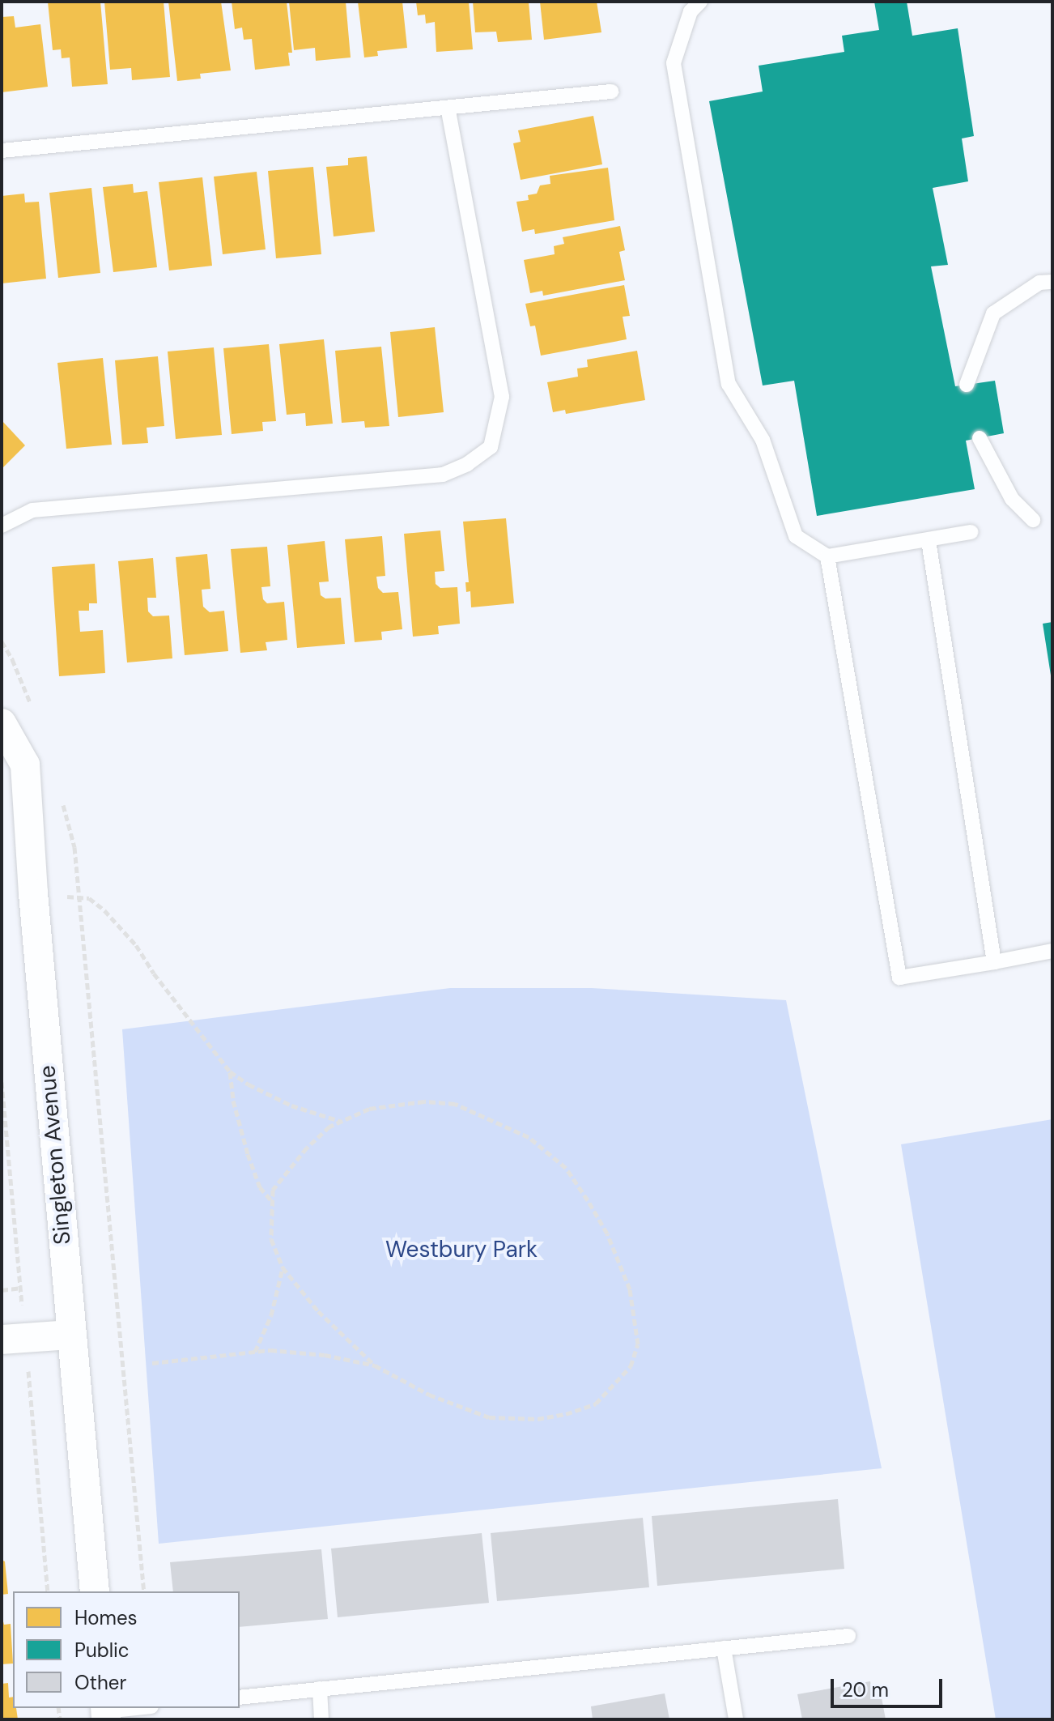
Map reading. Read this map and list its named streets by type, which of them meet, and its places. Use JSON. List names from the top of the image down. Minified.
{"streets":{"street":["Singleton Avenue"]},"parks":["Westbury Park"],"legend":["Homes","Public","Other"],"scale_bar":"20 m"}
